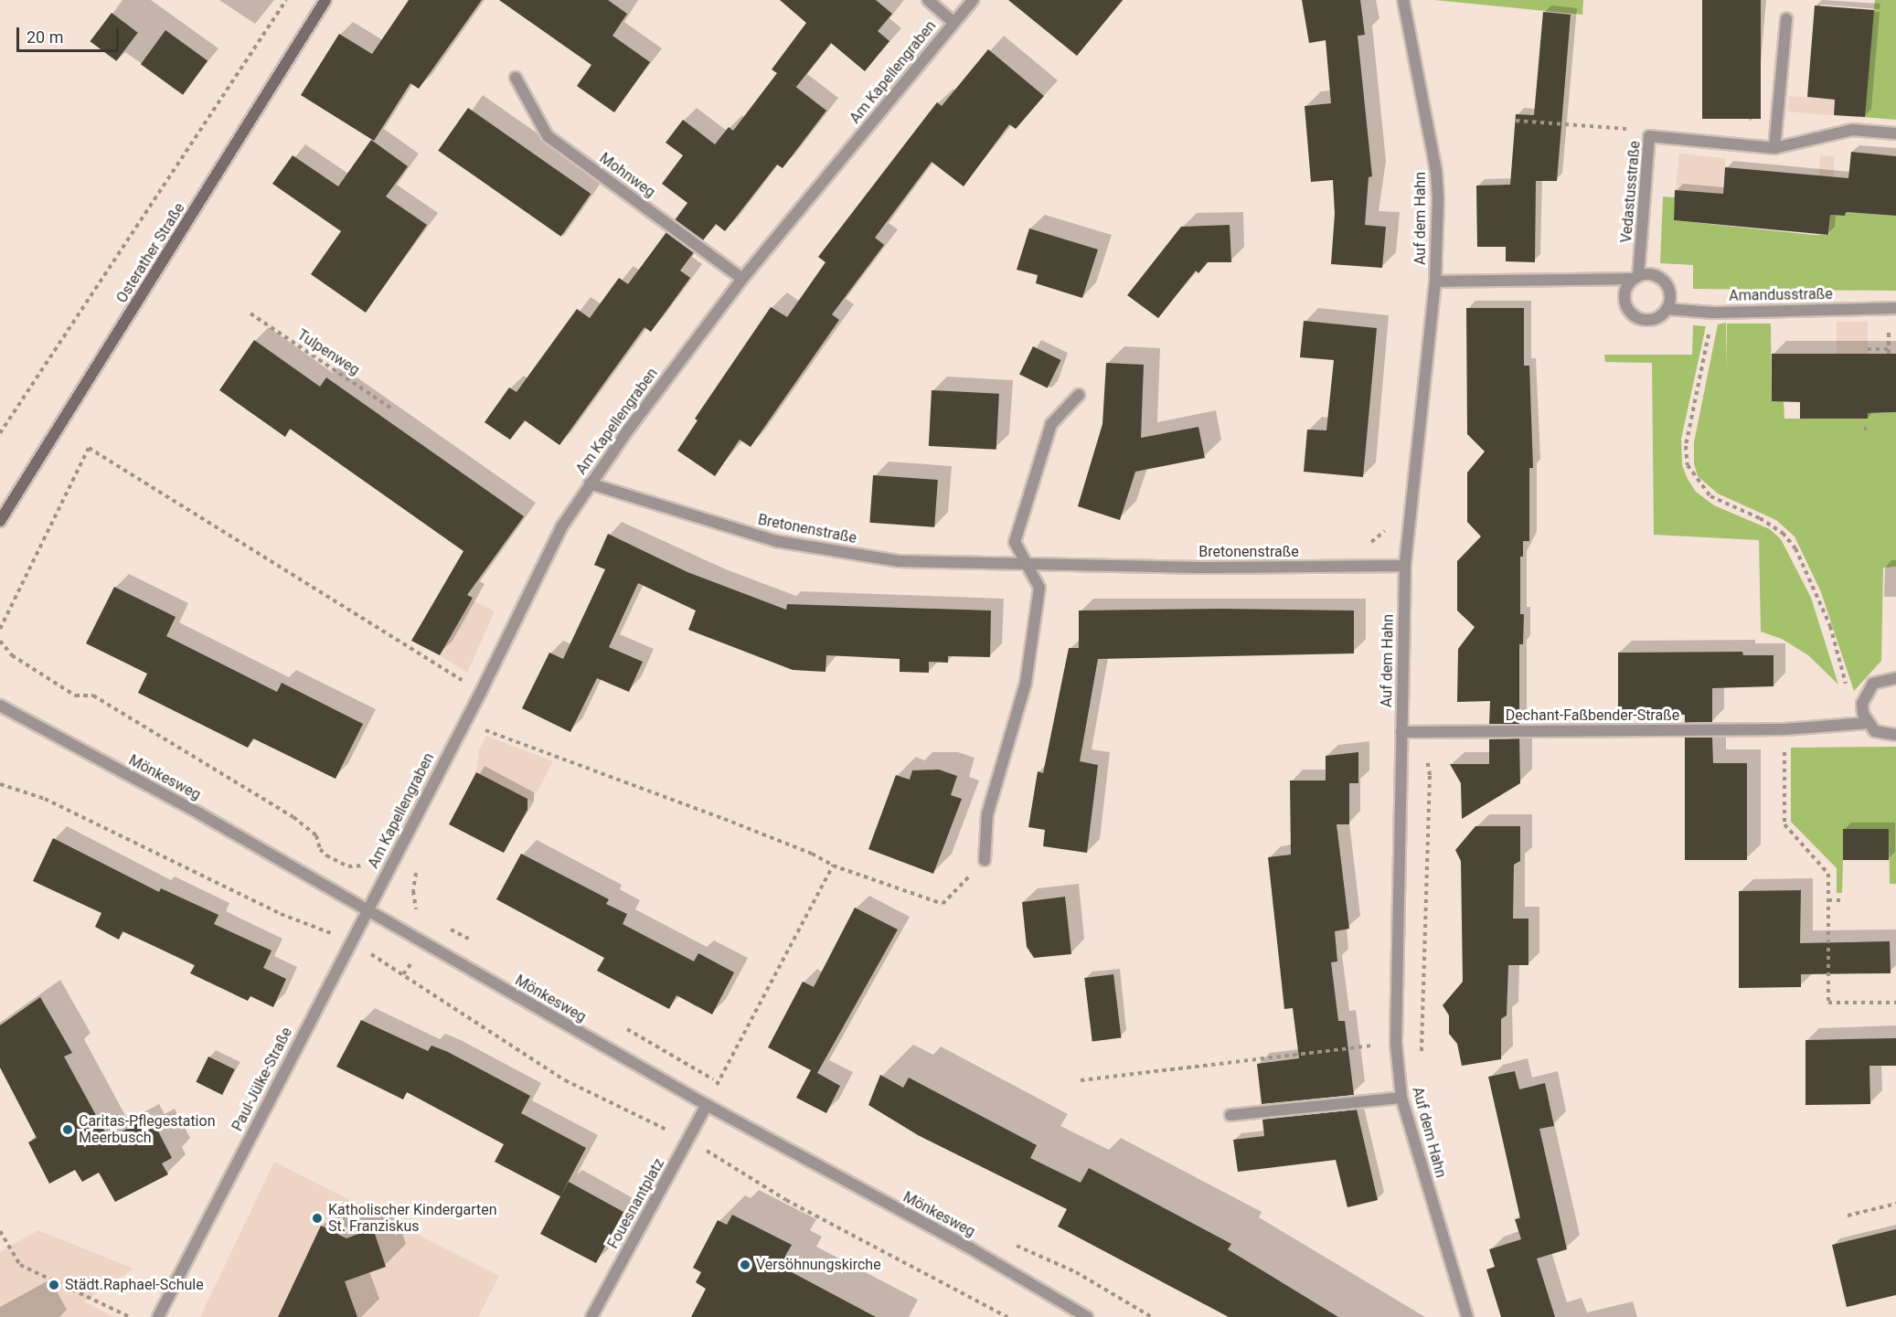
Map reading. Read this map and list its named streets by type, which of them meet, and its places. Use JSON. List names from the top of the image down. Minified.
{"streets":{"main road":["Osterather Straße"],"street":["Am Kapellengraben","Mohnweg","Vedastusstraße","Auf dem Hahn","Amandusstraße","Bretonenstraße","Dechant-Faßbender-Straße","Mönkesweg","Paul-Jülke-Straße","Fouesnantplatz"],"path":["Tulpenweg"]},"crossings":[["Am Kapellengraben","Mohnweg"],["Am Kapellengraben","Bretonenstraße"],["Am Kapellengraben","Mönkesweg"],["Am Kapellengraben","Paul-Jülke-Straße"],["Vedastusstraße","Amandusstraße"],["Auf dem Hahn","Bretonenstraße"],["Auf dem Hahn","Dechant-Faßbender-Straße"],["Mönkesweg","Paul-Jülke-Straße"],["Mönkesweg","Fouesnantplatz"]],"places":["Caritas-Pflegestation Meerbusch","Katholischer Kindergarten St. Franziskus","Versöhnungskirche","Städt.Raphael-Schule"],"scale_bar":"20 m"}
